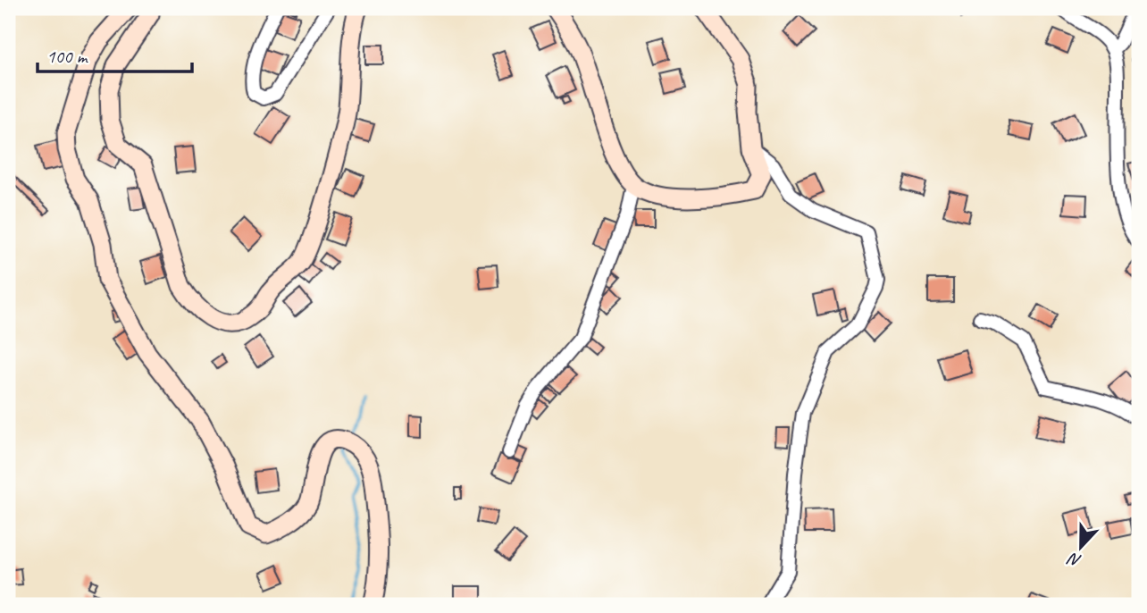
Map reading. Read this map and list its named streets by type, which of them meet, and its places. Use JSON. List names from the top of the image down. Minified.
{"scale_bar":"100 m","north":"bottom"}
